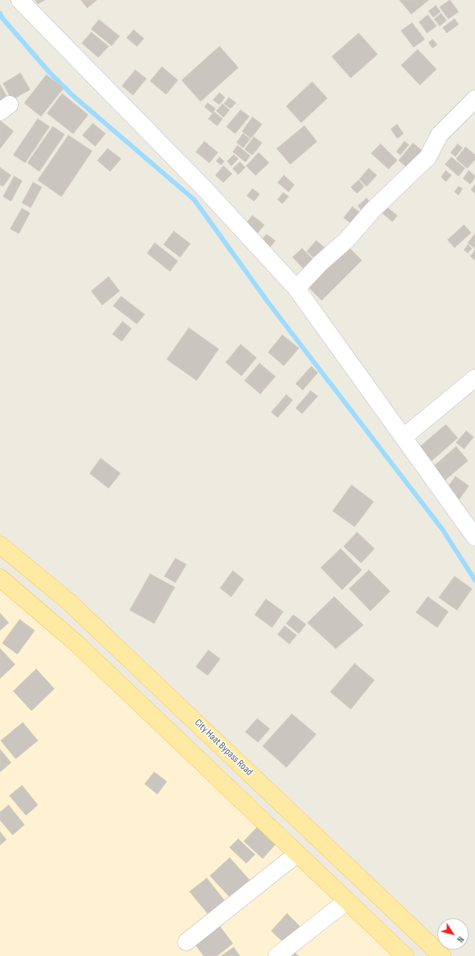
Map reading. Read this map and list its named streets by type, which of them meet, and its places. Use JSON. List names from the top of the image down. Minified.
{"streets":{"main road":["City Haat Bypass Road"]},"north":"bottom right"}
